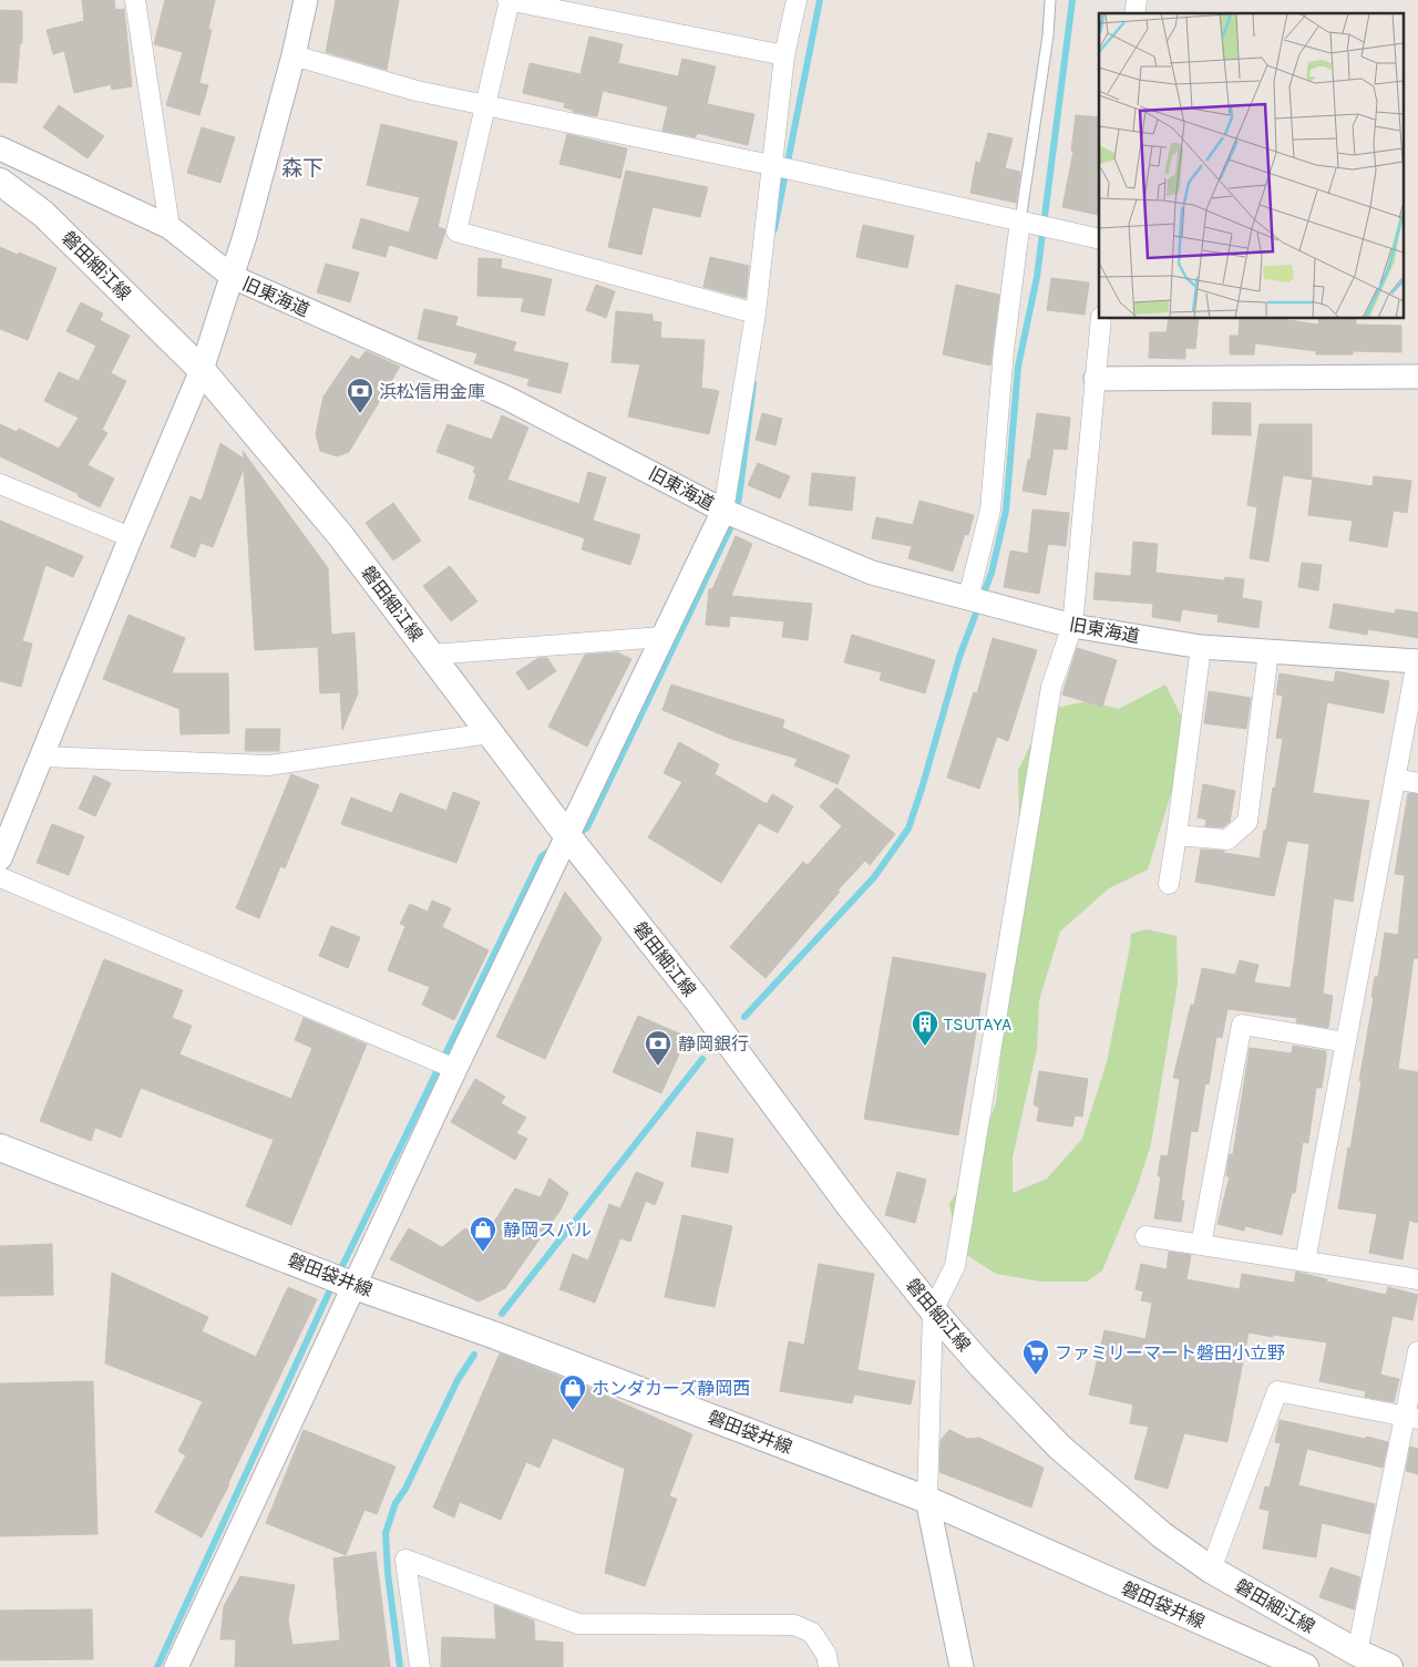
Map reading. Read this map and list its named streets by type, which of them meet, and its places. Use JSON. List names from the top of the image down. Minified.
{"streets":{"main road":["磐田細江線","磐田袋井線"],"street":["旧東海道"]},"districts":["森下"],"places":{"bank":["浜松信用金庫","静岡銀行"],"building":["TSUTAYA"],"shop":["静岡スバル","ホンダカーズ静岡西"],"supermarket":["ファミリーマート磐田小立野"]}}
